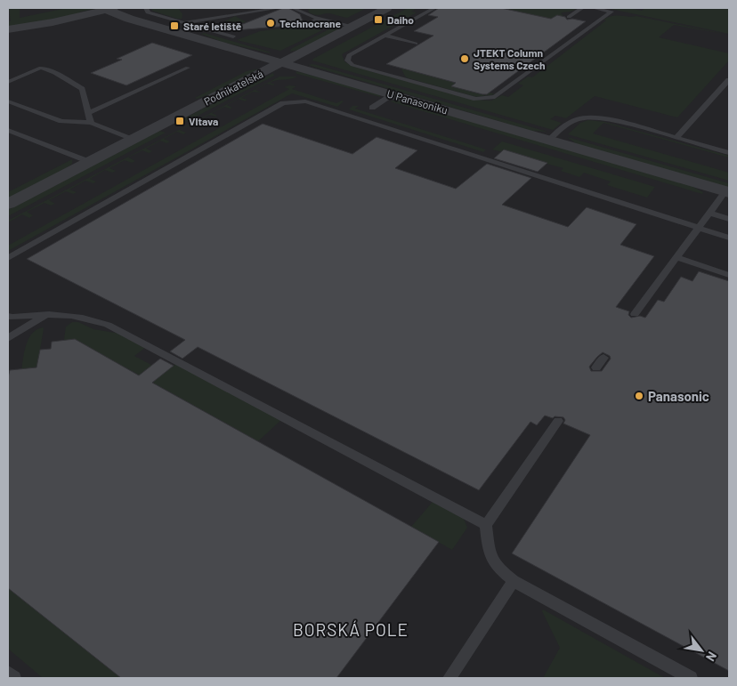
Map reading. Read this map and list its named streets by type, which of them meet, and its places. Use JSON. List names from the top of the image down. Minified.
{"streets":{"street":["Podnikatelská","U Panasoniku"]},"crossings":[["Podnikatelská","U Panasoniku"]],"districts":["BORSKÁ POLE"],"places":{"transit":["Daiho","Staré letiště","Vltava"],"other":["Technocrane","JTEKT Column Systems Czech","Panasonic"]},"north":"bottom right"}
